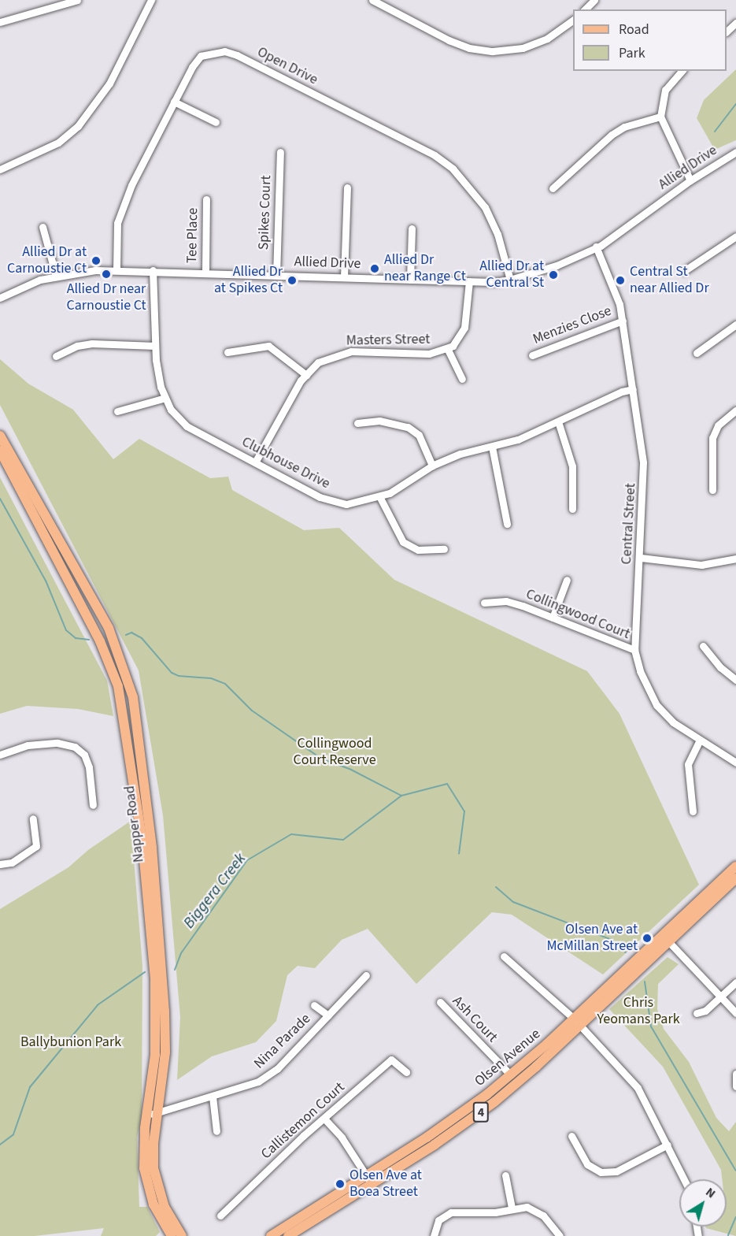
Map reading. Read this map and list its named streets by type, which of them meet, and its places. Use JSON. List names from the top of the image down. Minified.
{"streets":{"main road":["Napper Road","Olsen Avenue","4"],"street":["Open Drive","Allied Drive","Spikes Court","Tee Place","Menzies Close","Masters Street","Clubhouse Drive","Central Street","Collingwood Court","Ash Court","Nina Parade","Callistemon Court"]},"crossings":[["Open Drive","Allied Drive"],["Allied Drive","Spikes Court"],["Allied Drive","Tee Place"],["Allied Drive","Masters Street"],["Allied Drive","Clubhouse Drive"],["Allied Drive","Central Street"],["Menzies Close","Central Street"],["Masters Street","Clubhouse Drive"],["Clubhouse Drive","Central Street"],["Central Street","Collingwood Court"],["Napper Road","Nina Parade"],["Ash Court","Olsen Avenue"]],"water":["Biggera Creek"],"parks":["Collingwood Court Reserve","Chris Yeomans Park","Ballybunion Park"],"places":["Allied Dr at Carnoustie Ct","Allied Dr near Range Ct","Allied Dr near Carnoustie Ct","Allied Dr at Central St","Allied Dr at Spikes Ct","Central St near Allied Dr","Olsen Ave at McMillan Street","Olsen Ave at Boea Street"],"legend":["Road","Park"],"north":"top right"}
